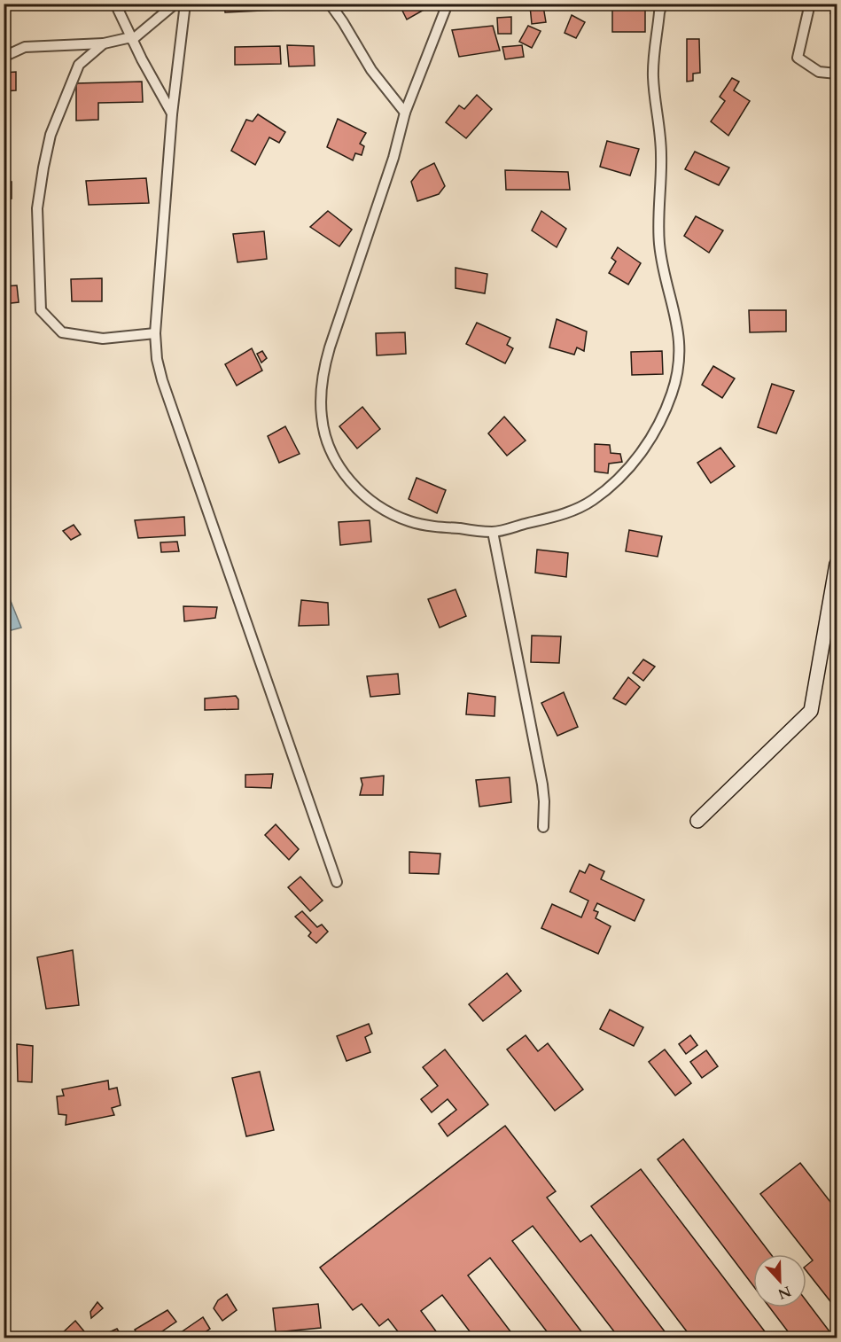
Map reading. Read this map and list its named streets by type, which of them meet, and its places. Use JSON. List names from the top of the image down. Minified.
{"north":"bottom"}
